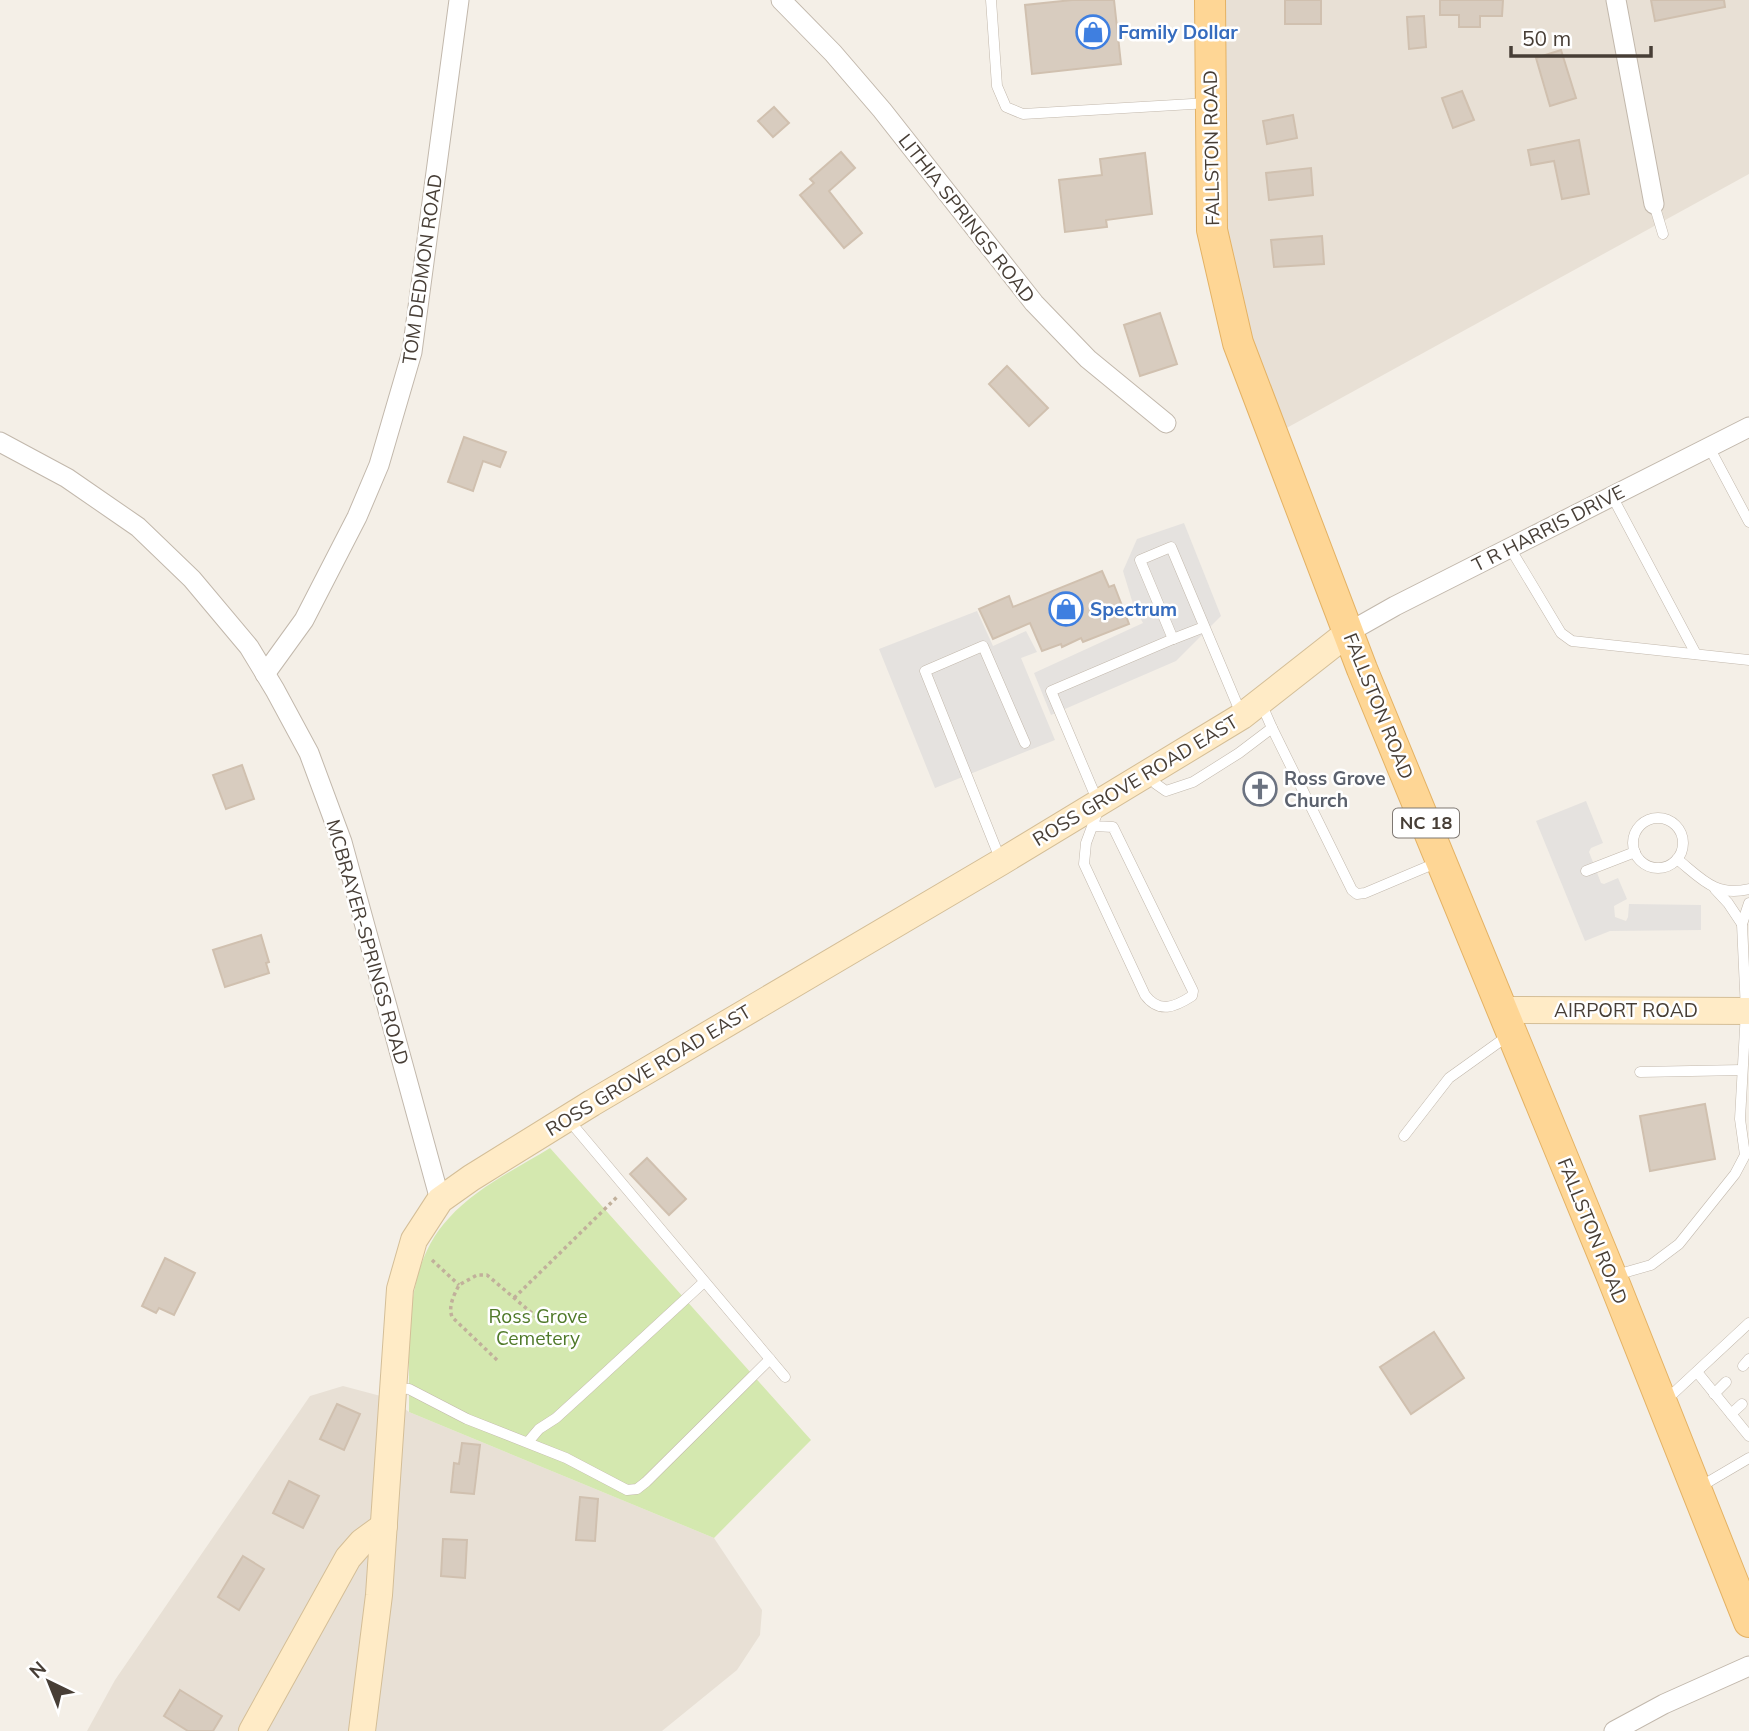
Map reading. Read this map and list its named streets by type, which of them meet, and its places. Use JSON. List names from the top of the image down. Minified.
{"streets":{"main road":["FALLSTON ROAD","NC 18"],"street":["LITHIA SPRINGS ROAD","TOM DEDMON ROAD","T R HARRIS DRIVE","ROSS GROVE ROAD EAST","MCBRAYER-SPRINGS ROAD","AIRPORT ROAD"]},"crossings":[["FALLSTON ROAD","T R HARRIS DRIVE"],["FALLSTON ROAD","ROSS GROVE ROAD EAST"],["FALLSTON ROAD","AIRPORT ROAD"],["TOM DEDMON ROAD","MCBRAYER-SPRINGS ROAD"],["T R HARRIS DRIVE","ROSS GROVE ROAD EAST"],["ROSS GROVE ROAD EAST","MCBRAYER-SPRINGS ROAD"]],"parks":["Ross Grove Cemetery"],"places":{"shop":["Family Dollar","Spectrum"],"church":["Ross Grove Church"]},"scale_bar":"50 m","north":"top left"}
